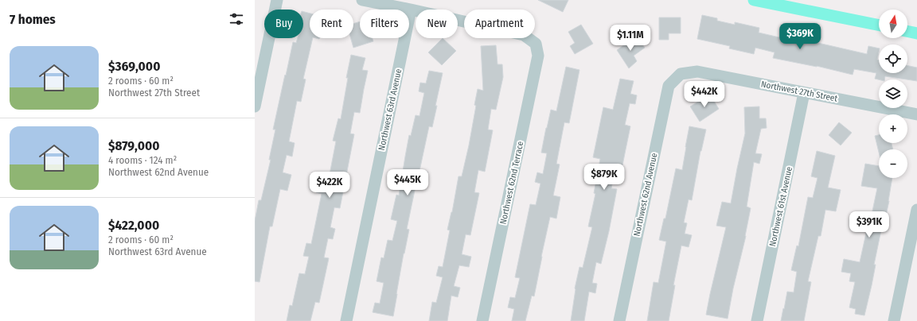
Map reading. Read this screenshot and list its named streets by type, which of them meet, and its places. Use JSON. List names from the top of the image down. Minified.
{"streets":{"street":["Northwest 27th Street","Northwest 63rd Avenue","Northwest 62nd Terrace","Northwest 62nd Avenue","Northwest 61st Avenue"]},"crossings":[["Northwest 27th Street","Northwest 62nd Avenue"],["Northwest 27th Street","Northwest 61st Avenue"],["Northwest 63rd Avenue","Northwest 62nd Terrace"]],"north":"top","page":{"heading":"7 homes","map_buttons":["+","−"],"chip":["Buy","Rent","Filters","New","Apartment"],"price":["$369K","$1.11M","$442K","$879K","$445K","$422K","$391K"],"list":[{"name":"$369,000","note":"2 rooms · 60 m² · Northwest 27th Street"},{"name":"$879,000","note":"4 rooms · 124 m² · Northwest 62nd Avenue"},{"name":"$422,000","note":"2 rooms · 60 m² · Northwest 63rd Avenue"}]}}
